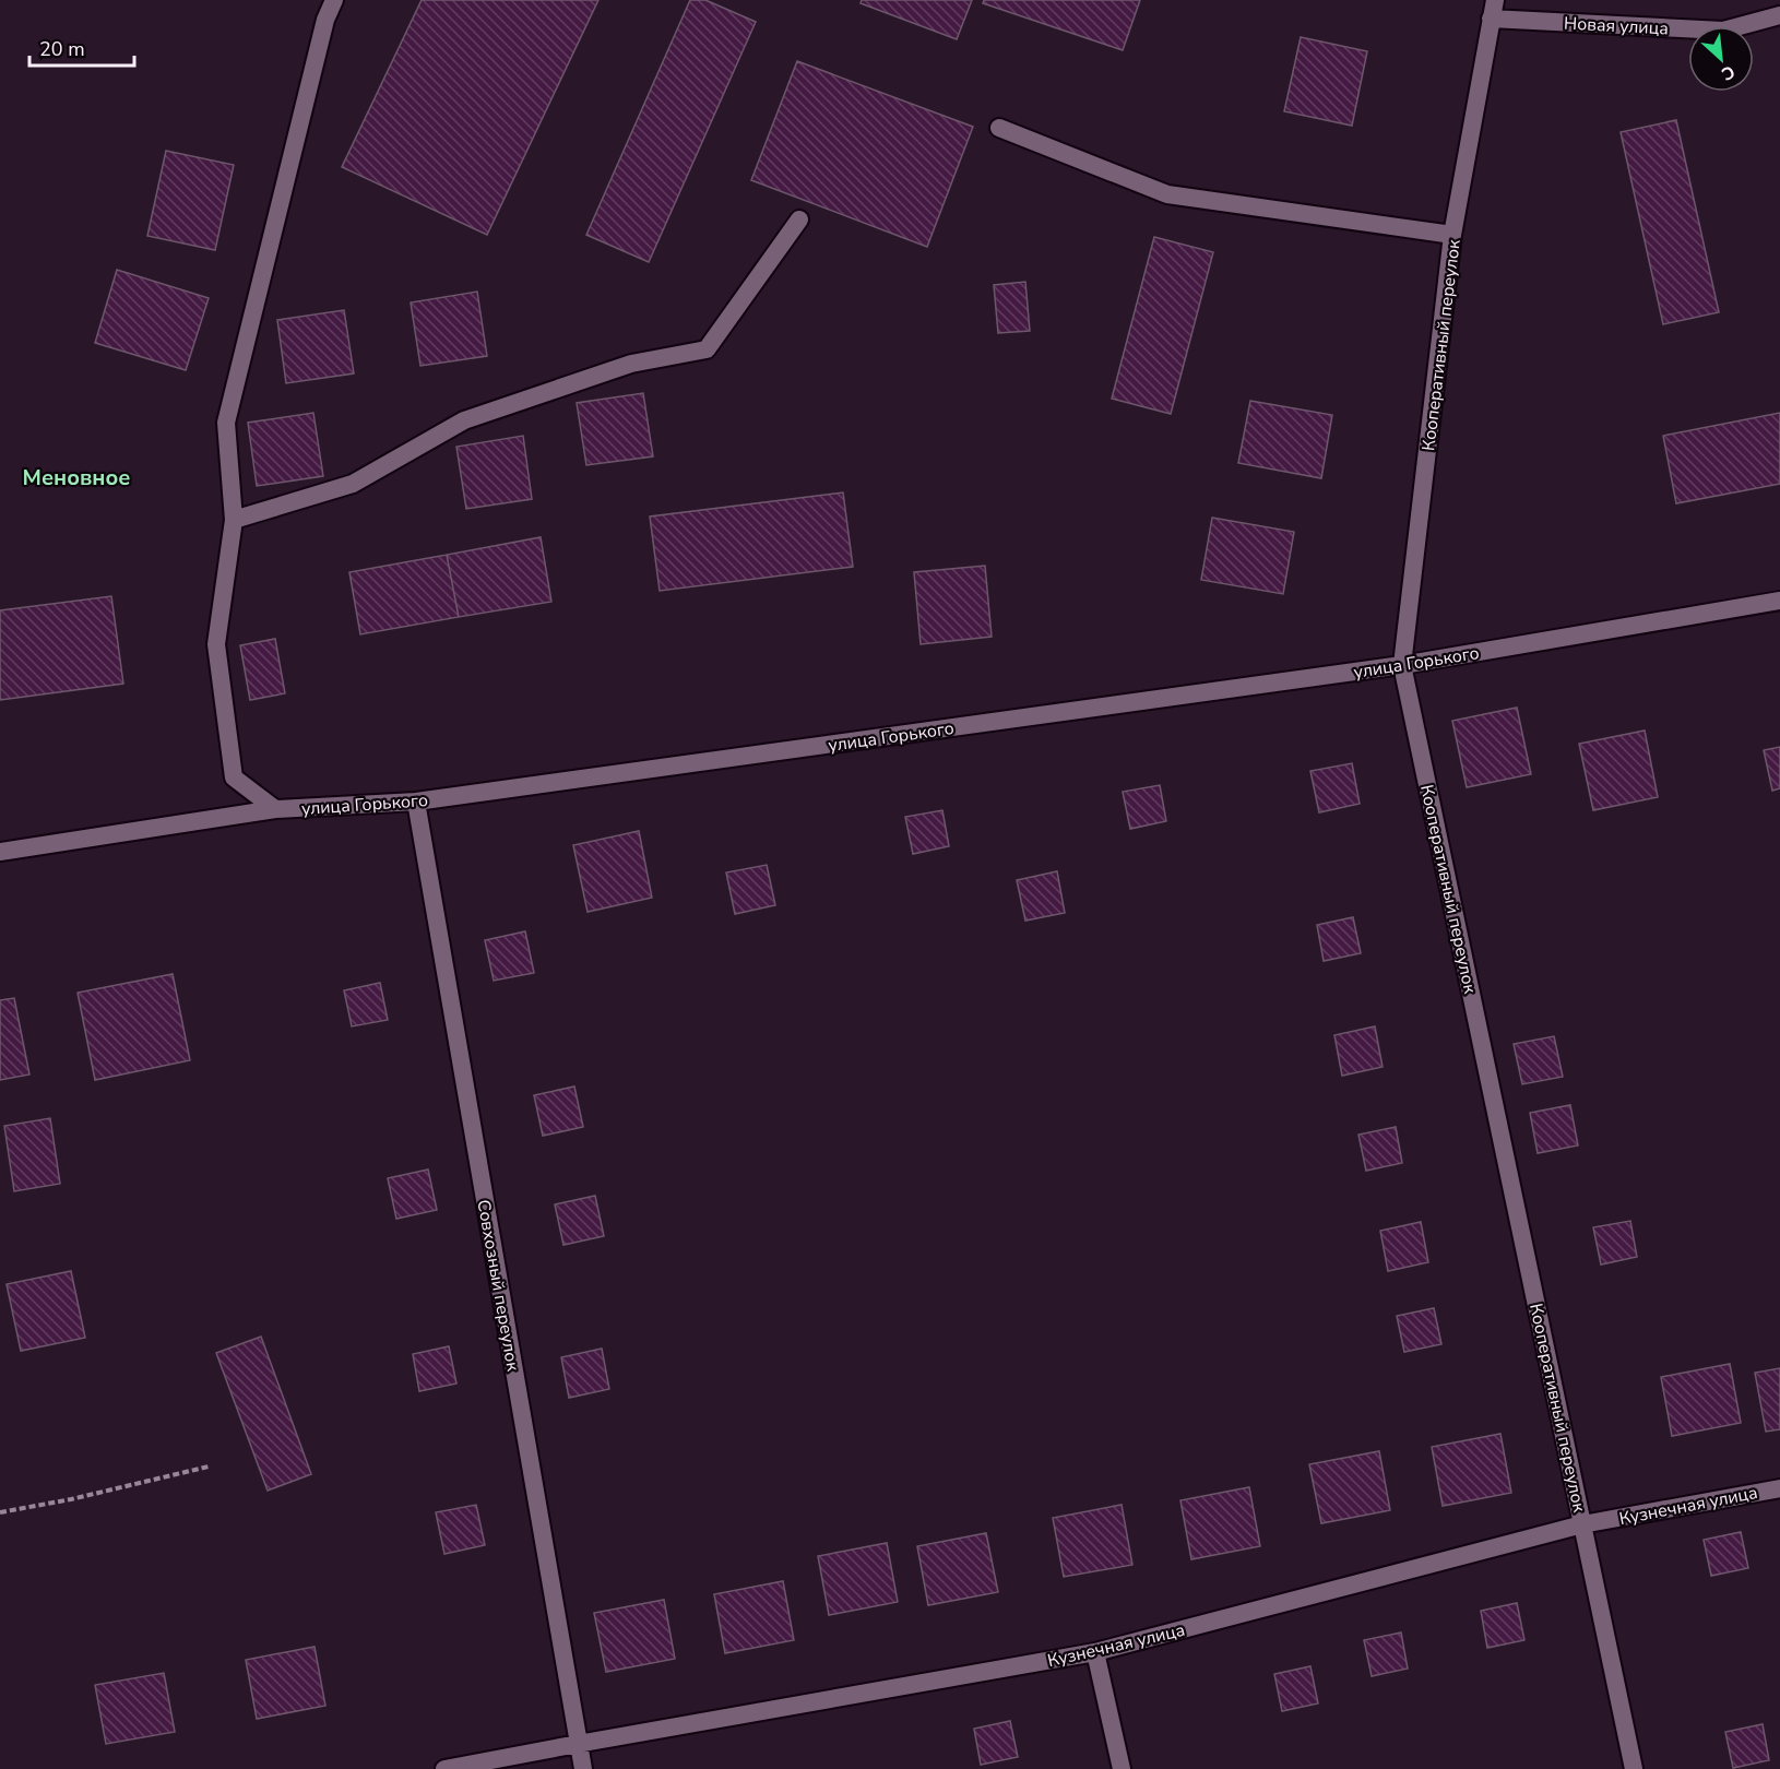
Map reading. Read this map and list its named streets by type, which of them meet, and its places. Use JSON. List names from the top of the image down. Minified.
{"streets":{"lane":["Новая улица","Кооперативный переулок","улица Горького","Совхозный переулок","Кузнечная улица"]},"crossings":[["Новая улица","Кооперативный переулок"],["Кооперативный переулок","улица Горького"],["Кооперативный переулок","Кузнечная улица"],["улица Горького","Совхозный переулок"],["Совхозный переулок","Кузнечная улица"]],"districts":["Меновное"],"scale_bar":"20 m","north":"bottom right"}
